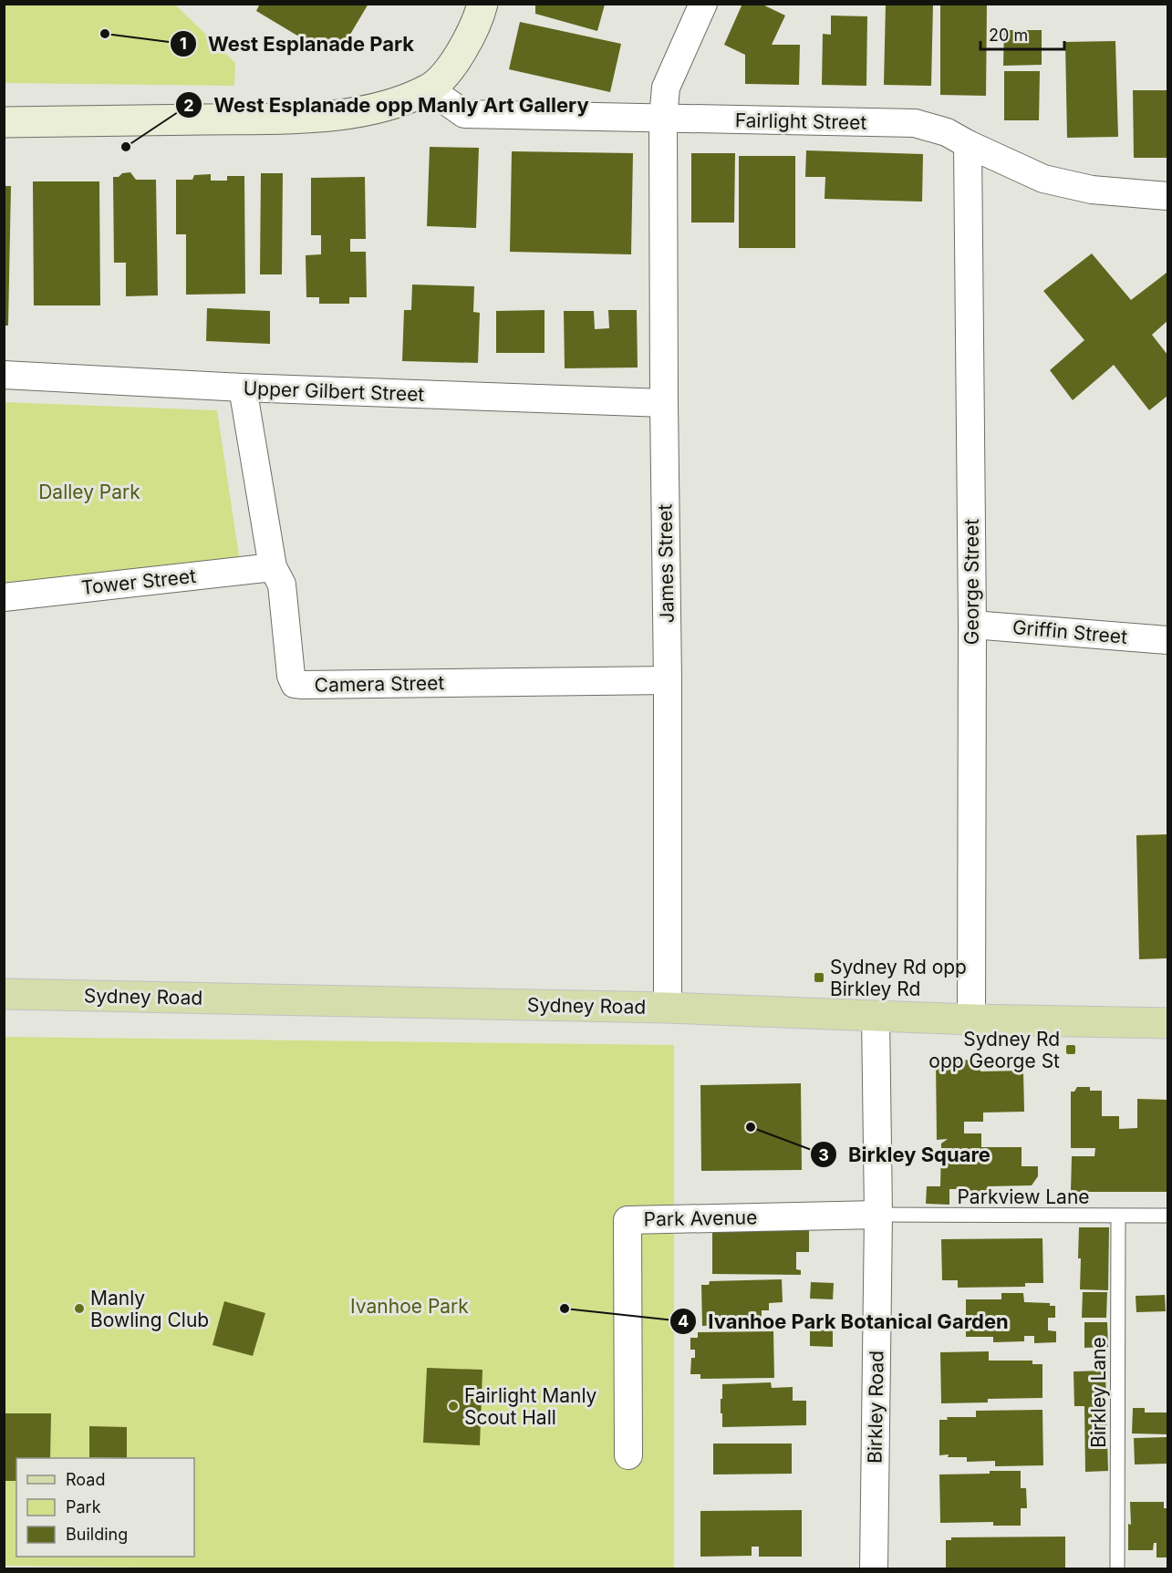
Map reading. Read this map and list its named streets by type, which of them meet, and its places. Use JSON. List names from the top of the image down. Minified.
{"streets":{"main road":["Sydney Road"],"street":["Fairlight Street","Upper Gilbert Street","James Street","Tower Street","George Street","Griffin Street","Camera Street","Park Avenue","Birkley Road"],"lane":["Parkview Lane","Birkley Lane"]},"crossings":[["Fairlight Street","James Street"],["Fairlight Street","George Street"],["Upper Gilbert Street","James Street"],["Upper Gilbert Street","Camera Street"],["James Street","Camera Street"],["James Street","Sydney Road"],["Tower Street","Camera Street"],["George Street","Griffin Street"],["George Street","Sydney Road"],["Sydney Road","Birkley Road"],["Parkview Lane","Park Avenue"],["Parkview Lane","Birkley Lane"],["Parkview Lane","Birkley Road"],["Park Avenue","Birkley Road"]],"parks":["Dalley Park","Ivanhoe Park"],"places":{"other":["West Esplanade Park","West Esplanade opp Manly Art Gallery","Birkley Square","Manly Bowling Club","Ivanhoe Park Botanical Garden","Fairlight Manly Scout Hall"],"transit":["Sydney Rd opp Birkley Rd","Sydney Rd opp George St"]},"legend":["Road","Park","Building"],"scale_bar":"20 m"}
